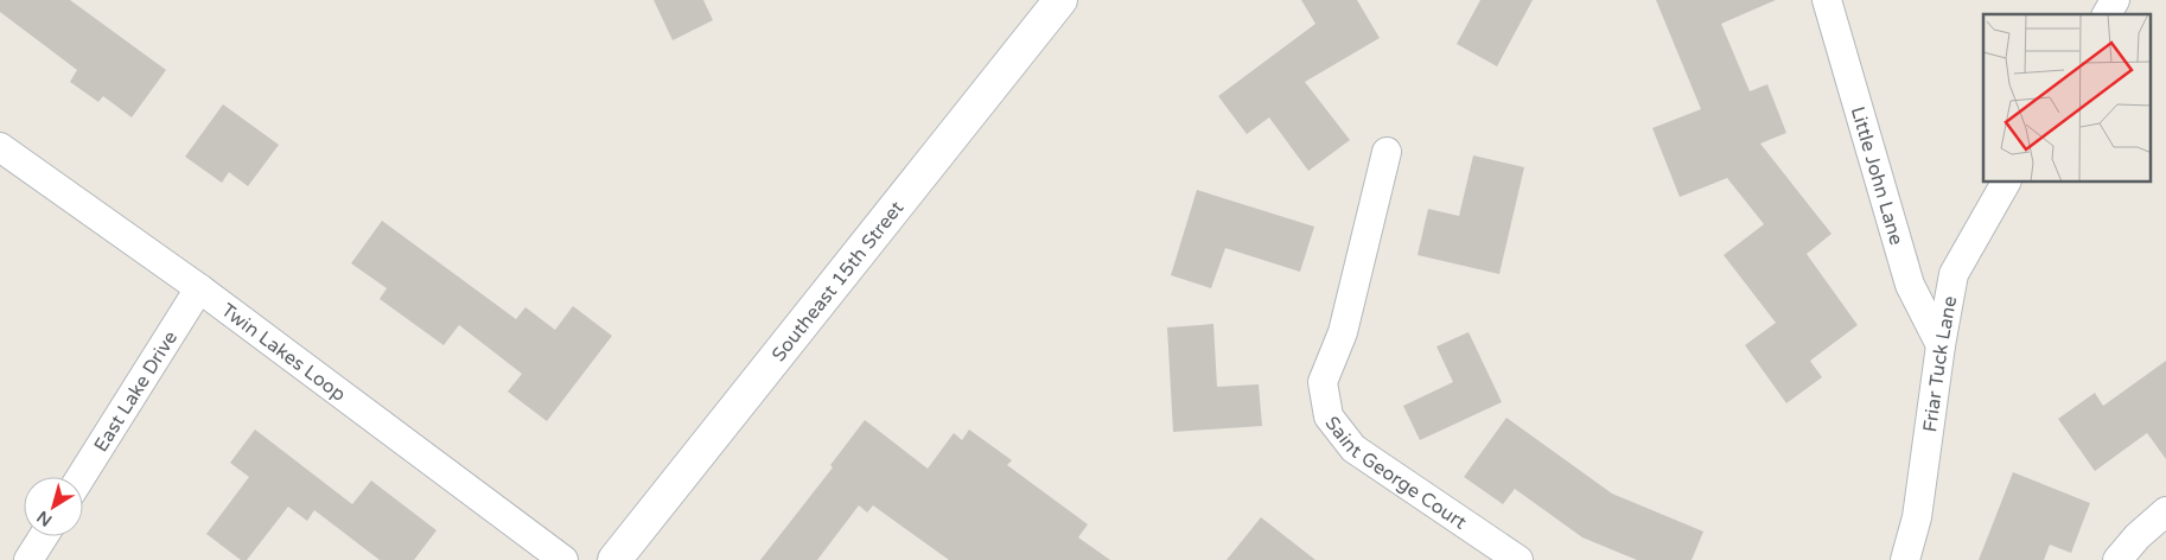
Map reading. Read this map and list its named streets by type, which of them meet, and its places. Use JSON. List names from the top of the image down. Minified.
{"streets":{"main road":["Southeast 15th Street"],"street":["Little John Lane","Twin Lakes Loop","Friar Tuck Lane","East Lake Drive","Saint George Court"]},"crossings":[["Little John Lane","Friar Tuck Lane"],["Twin Lakes Loop","East Lake Drive"]],"north":"bottom left"}
